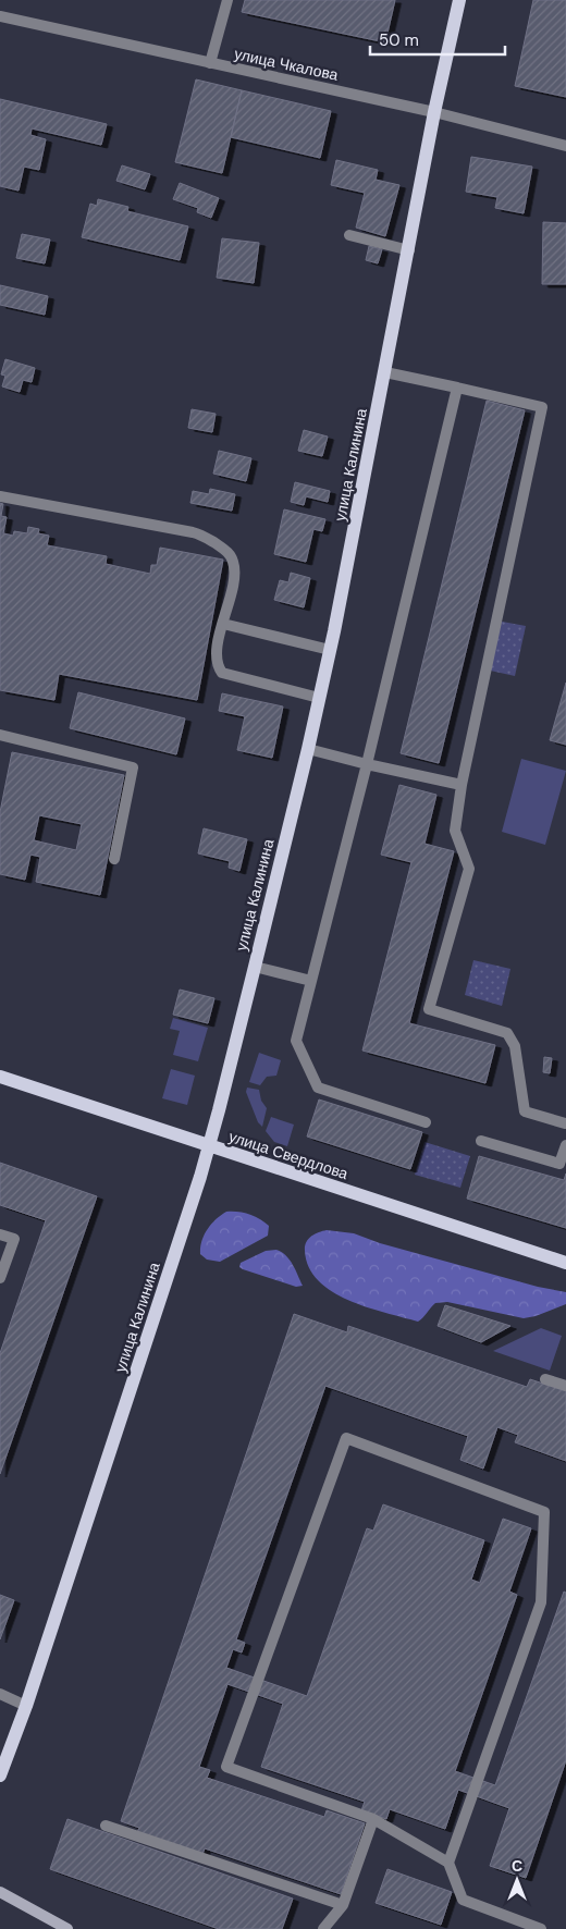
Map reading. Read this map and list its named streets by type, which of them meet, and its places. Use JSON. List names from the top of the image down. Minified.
{"streets":{"main road":["улица Калинина","улица Свердлова"],"street":["улица Чкалова"]},"crossings":[["улица Чкалова","улица Калинина"],["улица Калинина","улица Свердлова"]],"scale_bar":"50 m","north":"top"}
